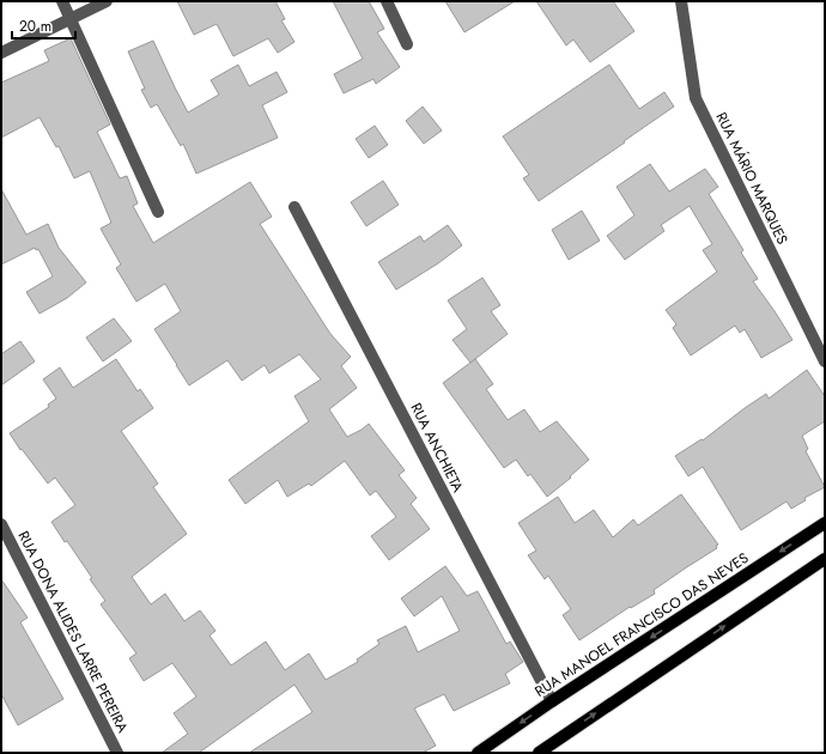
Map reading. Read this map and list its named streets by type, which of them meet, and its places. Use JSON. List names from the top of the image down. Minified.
{"streets":{"main road":["RUA MANOEL FRANCISCO DAS NEVES"],"street":["RUA MÁRIO MARQUES","RUA ANCHIETA","RUA DONA ALIDES LARRE PEREIRA"]},"crossings":[["RUA ANCHIETA","RUA MANOEL FRANCISCO DAS NEVES"]],"scale_bar":"20 m"}
